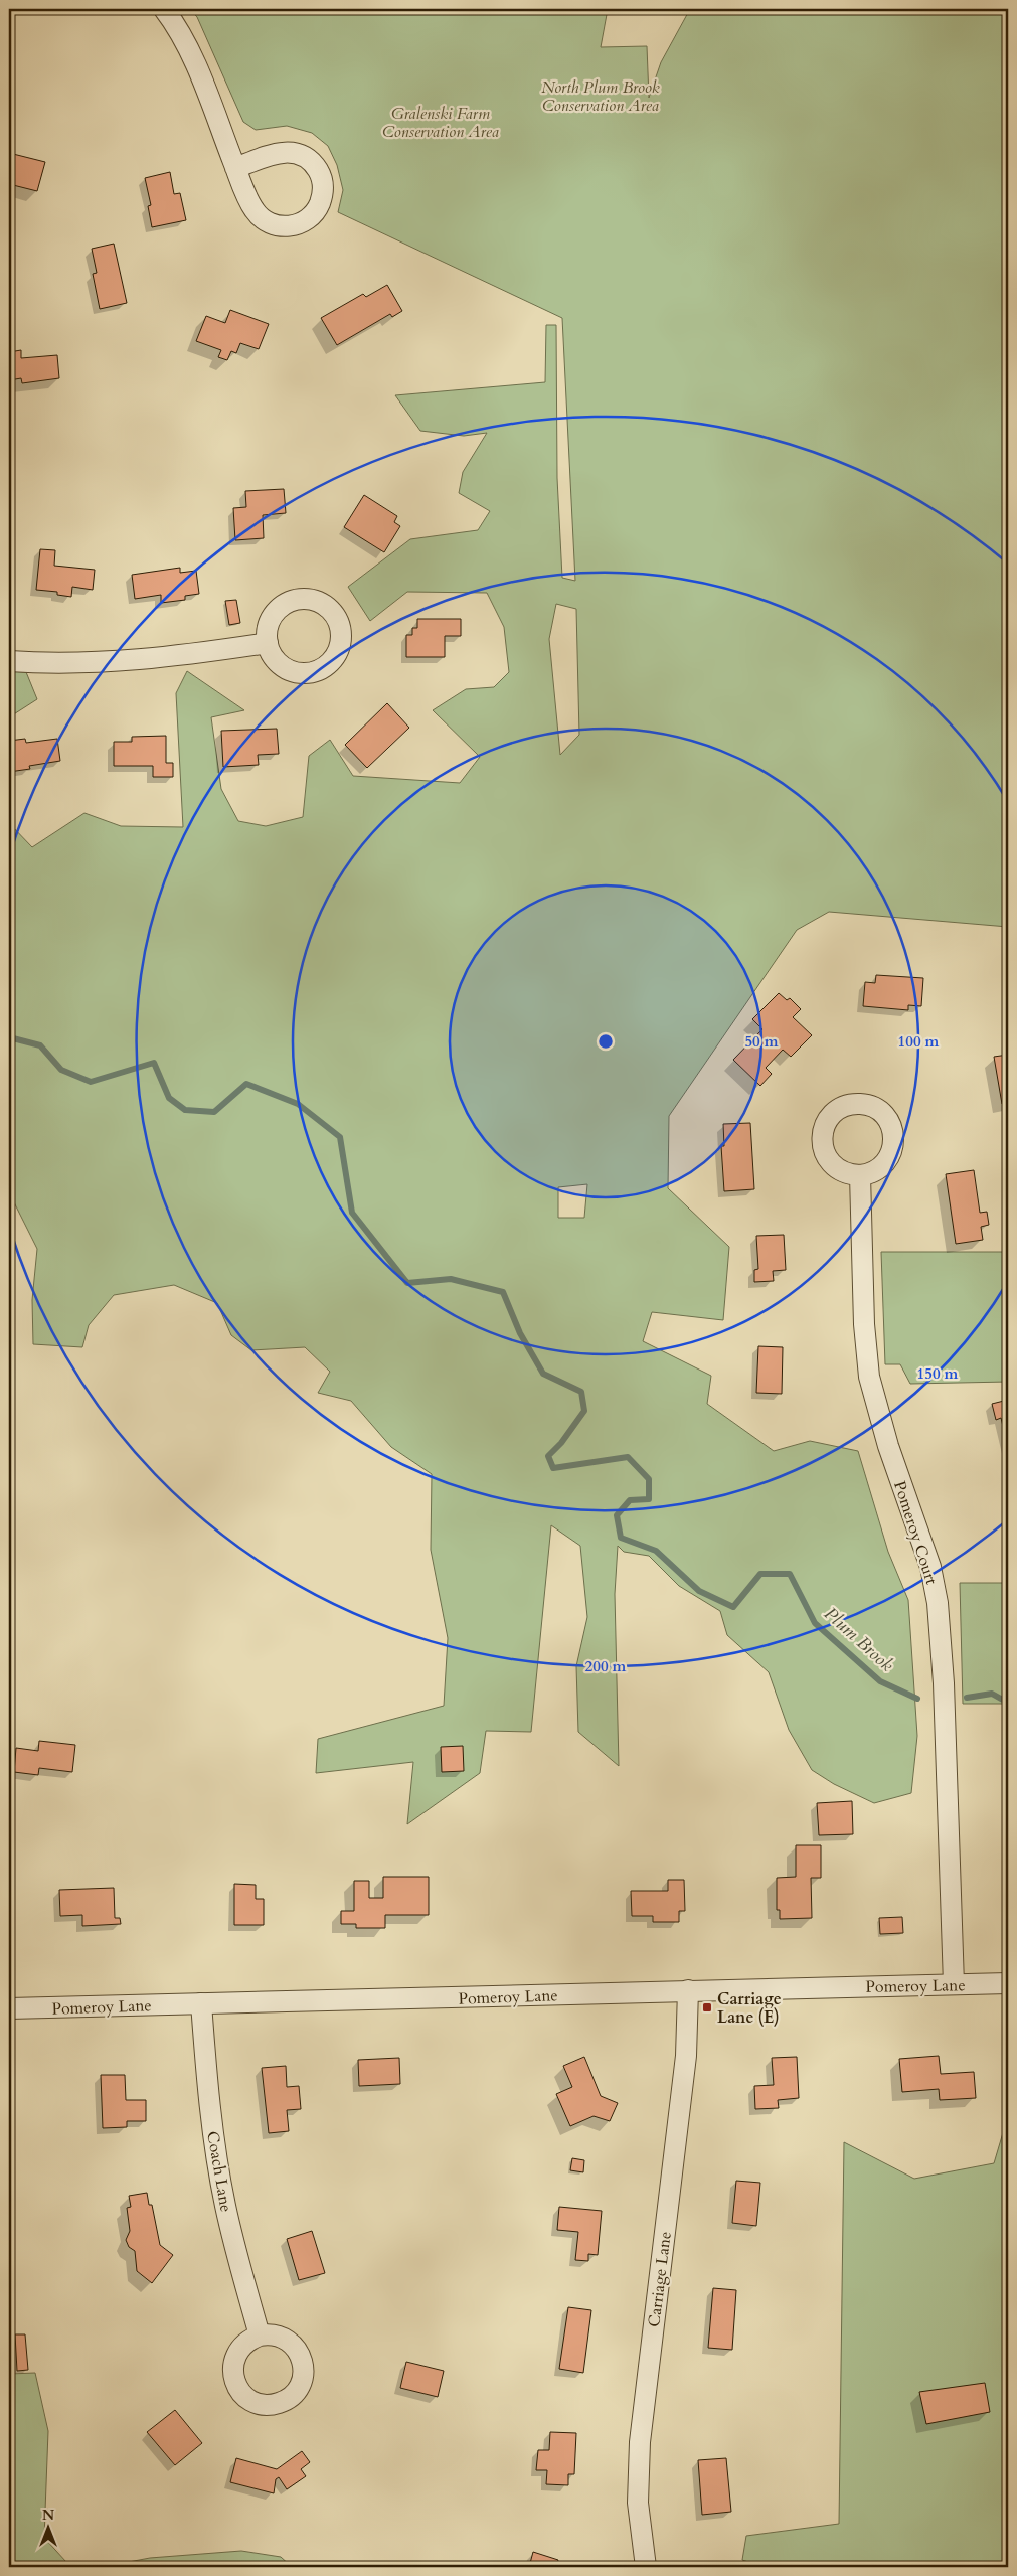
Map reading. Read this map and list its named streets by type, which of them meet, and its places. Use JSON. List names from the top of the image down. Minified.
{"streets":{"street":["Pomeroy Court","Pomeroy Lane","Coach Lane","Carriage Lane"]},"crossings":[["Pomeroy Court","Pomeroy Lane"],["Pomeroy Lane","Coach Lane"],["Pomeroy Lane","Carriage Lane"]],"water":["Plum Brook"],"parks":["North Plum Brook Conservation Area","Gralenski Farm Conservation Area"],"places":{"transit":["Carriage Lane (E)"]},"north":"top","rings":["50 m","100 m","150 m","200 m"]}
